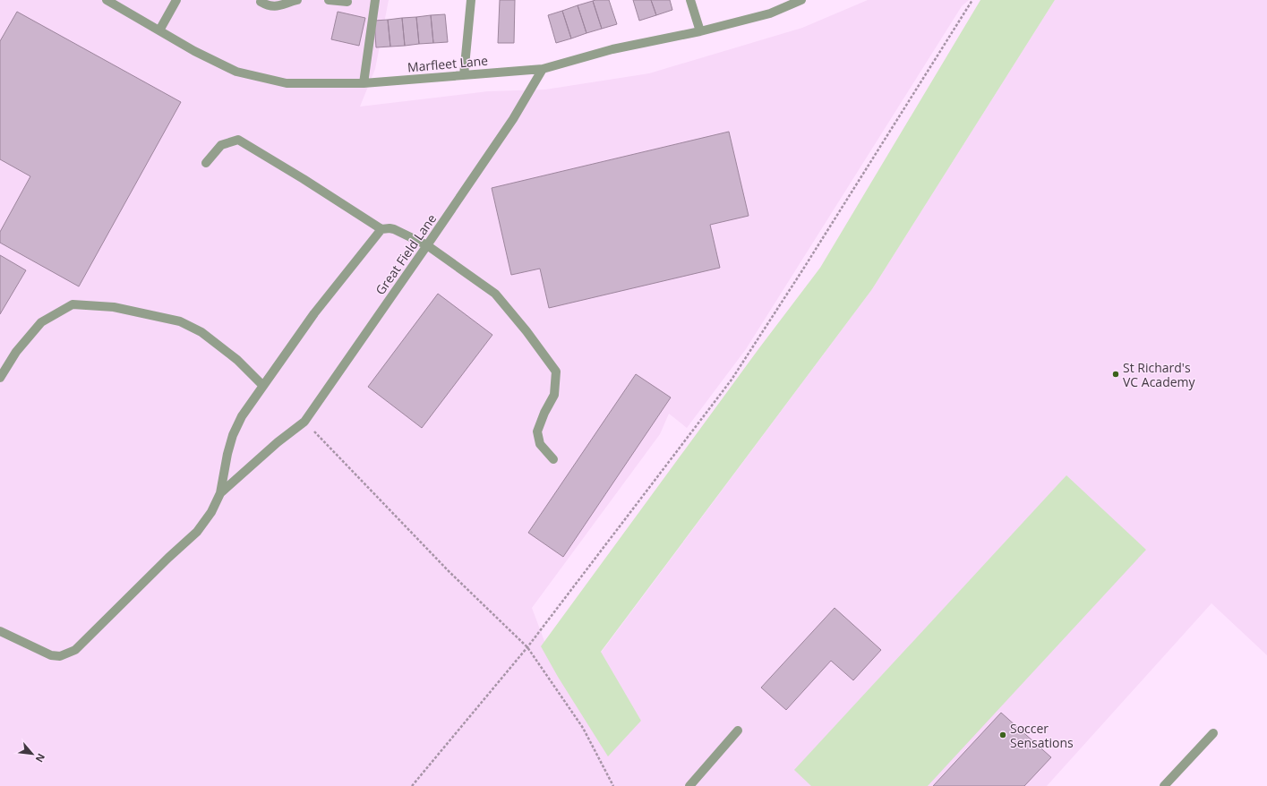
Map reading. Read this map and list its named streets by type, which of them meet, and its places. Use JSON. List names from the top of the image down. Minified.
{"streets":{"street":["Marfleet Lane","Great Field Lane"]},"crossings":[["Marfleet Lane","Great Field Lane"]],"places":["St Richard's VC Academy","Soccer Sensations"],"north":"bottom right"}
